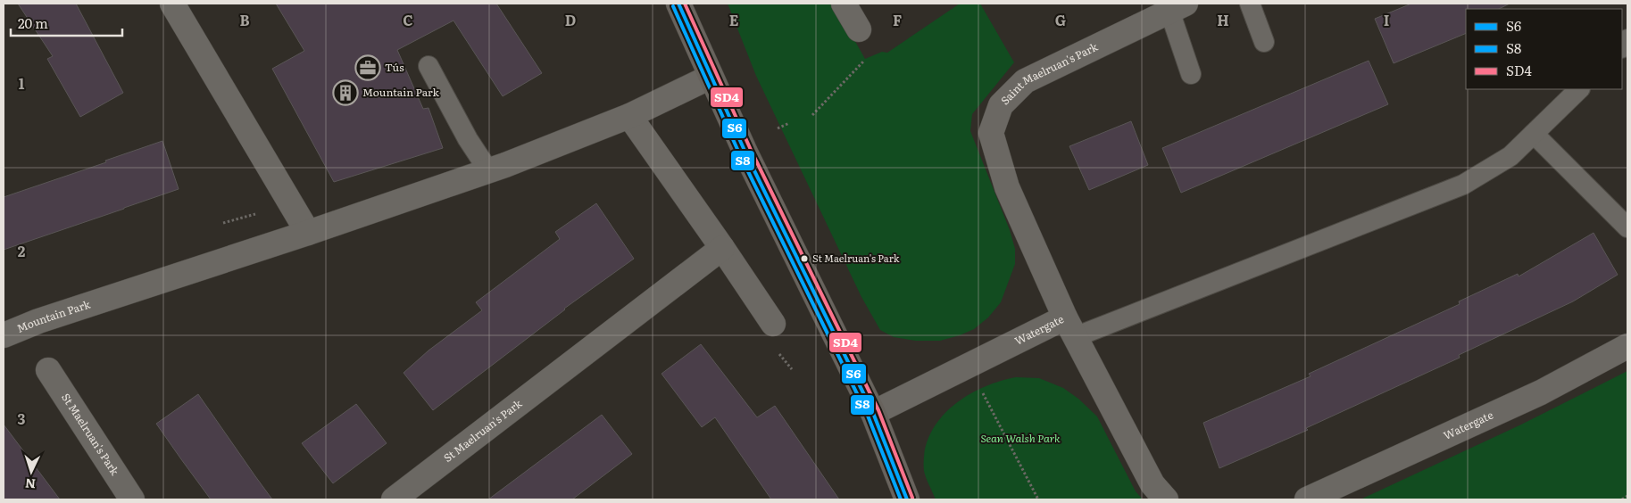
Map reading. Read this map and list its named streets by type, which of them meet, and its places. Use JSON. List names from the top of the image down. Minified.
{"streets":{"street":["Saint Maelruan's Park","Mountain Park","Watergate","St Maelruan's Park"]},"crossings":[["Saint Maelruan's Park","Watergate"]],"parks":["Sean Walsh Park"],"places":{"office":["Tús"],"building":["Mountain Park"],"other":["St Maelruan's Park"]},"lines":["transit line S6","transit line SD4","transit line S8"],"legend":["S6","S8","SD4"],"scale_bar":"20 m","north":"bottom","grid":{"columns":["B","C","D","E","F","G","H","I"],"rows":["1","2","3"]}}
